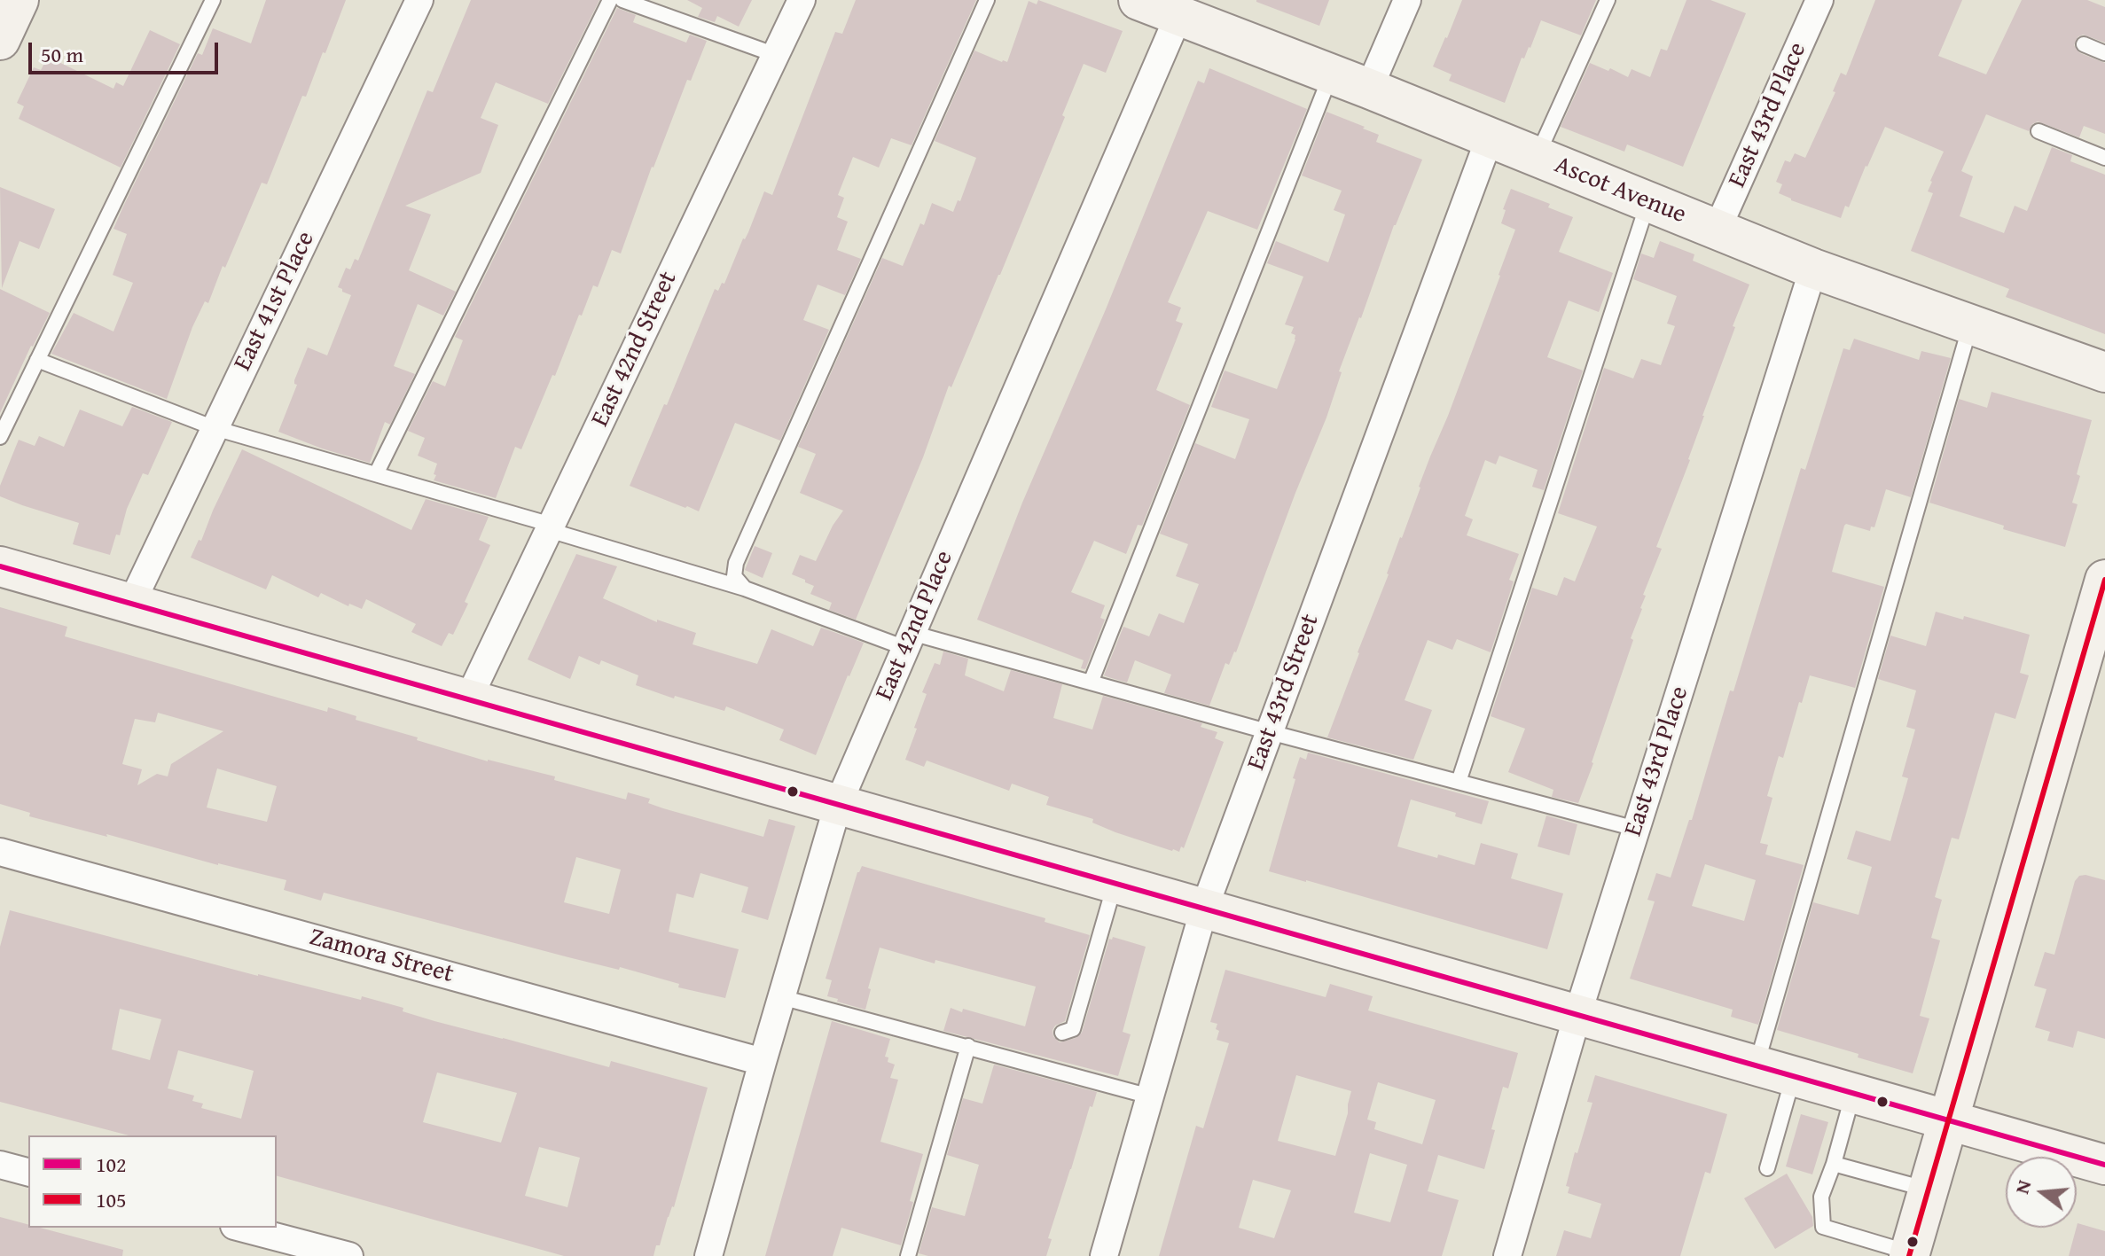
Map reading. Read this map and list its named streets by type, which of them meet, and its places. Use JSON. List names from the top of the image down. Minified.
{"streets":{"street":["East 43rd Place","Ascot Avenue","East 41st Place","East 42nd Street","East 42nd Place","East 43rd Street","Zamora Street"]},"crossings":[["East 43rd Place","Ascot Avenue"],["Ascot Avenue","East 42nd Place"],["Ascot Avenue","East 43rd Street"],["East 42nd Place","Zamora Street"]],"lines":["transit line 102","transit line 105"],"legend":["102","105"],"scale_bar":"50 m","north":"left"}
